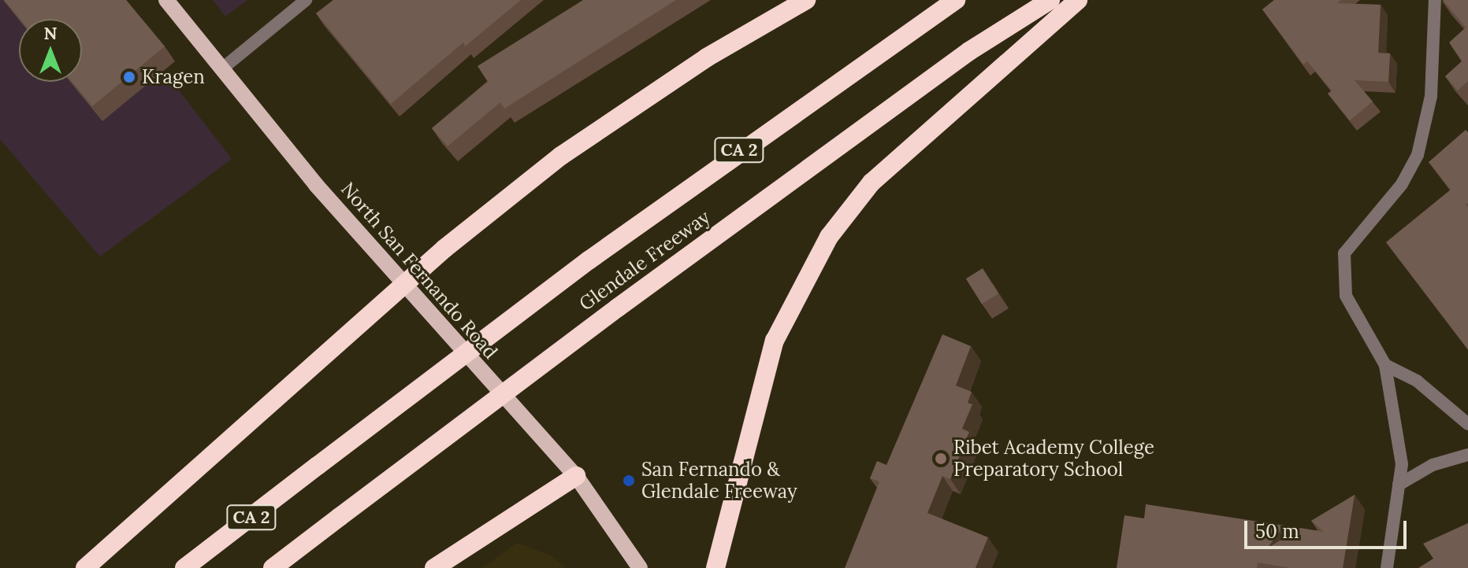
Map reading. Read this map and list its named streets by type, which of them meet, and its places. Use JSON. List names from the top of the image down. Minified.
{"streets":{"highway":["CA 2","Glendale Freeway"],"main road":["North San Fernando Road"]},"places":["Kragen","Ribet Academy College Preparatory School","San Fernando & Glendale Freeway"],"scale_bar":"50 m","north":"top"}
